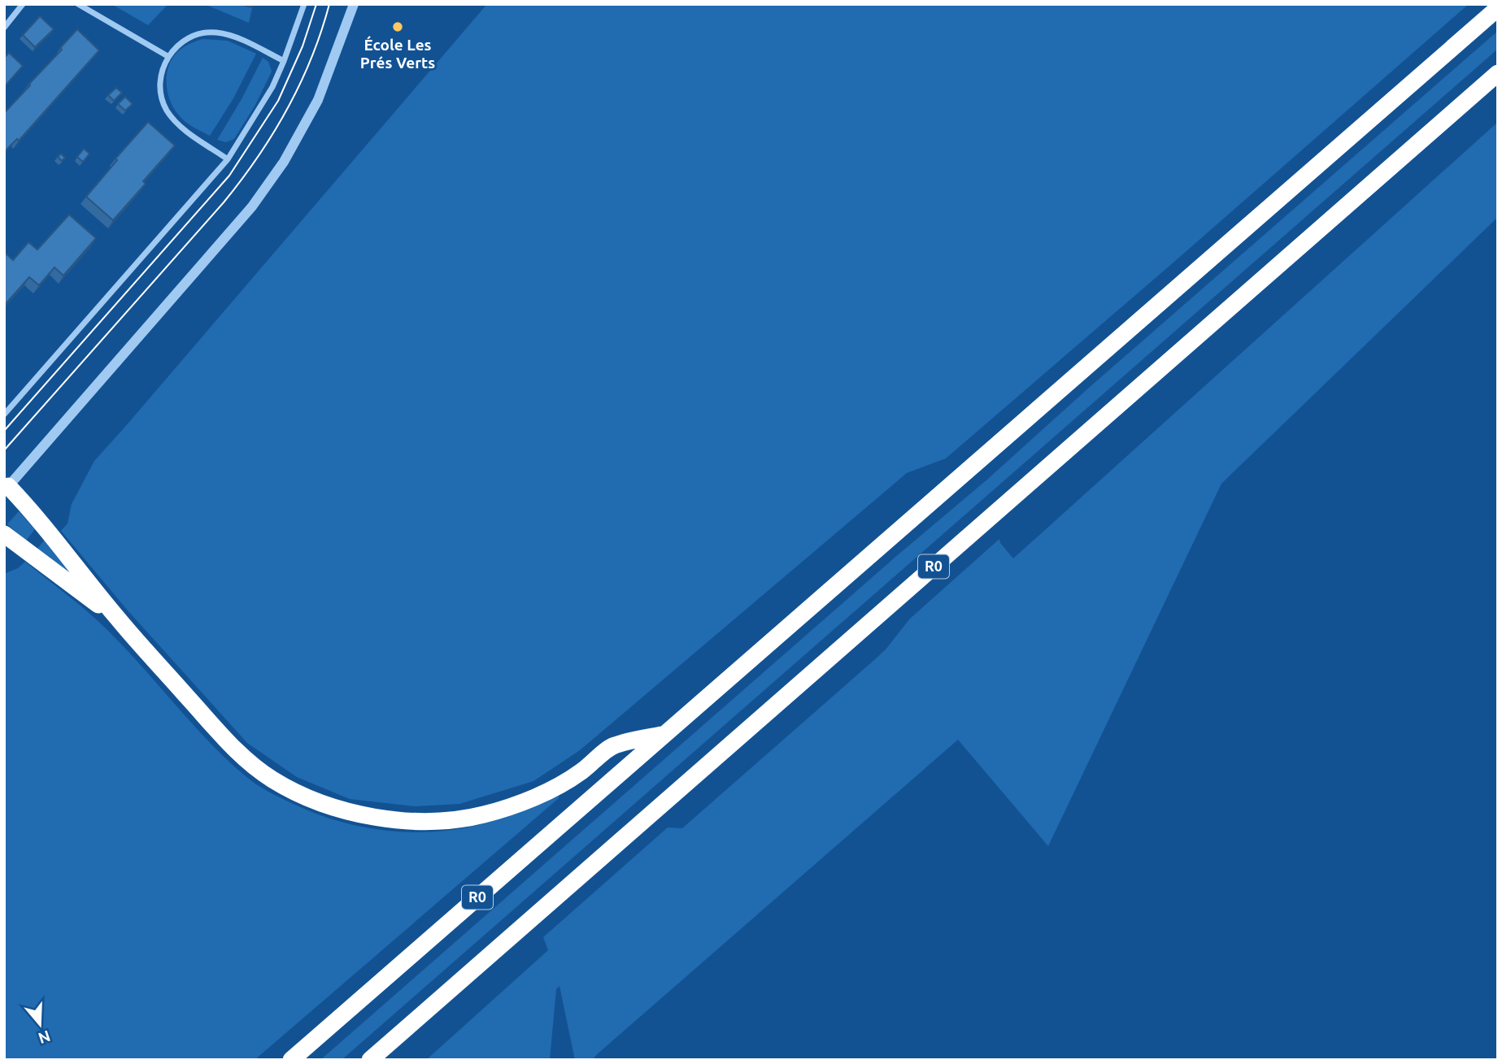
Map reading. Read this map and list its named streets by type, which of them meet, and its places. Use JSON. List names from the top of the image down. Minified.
{"streets":{"highway":["R0"]},"places":["École Les Prés Verts"],"north":"bottom"}
